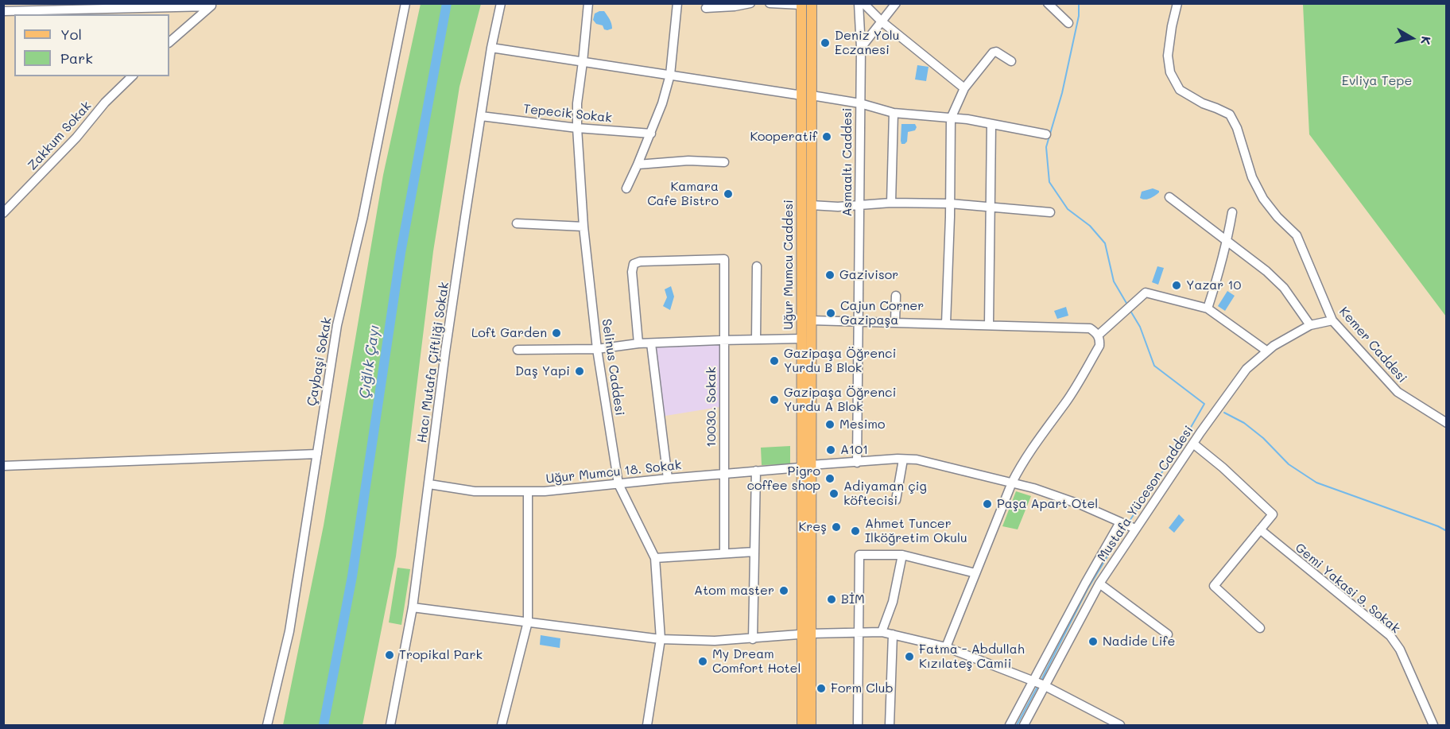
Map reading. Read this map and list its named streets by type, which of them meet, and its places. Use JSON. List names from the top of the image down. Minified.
{"streets":{"main road":["Uğur Mumcu Caddesi"],"street":["Tepecik Sokak","Zakkum Sokak","Asmaaltı Caddesi","Kemer Caddesi","Çaybaşi Sokak","Hacı Mutafa Çiftliği Sokak","Selinus Caddesi","10030. Sokak","Uğur Mumcu 18. Sokak","Mustafa Yüceson Caddesi","Gemi Yakasi 9. Sokak"]},"crossings":[["Tepecik Sokak","Hacı Mutafa Çiftliği Sokak"],["Tepecik Sokak","Selinus Caddesi"],["Asmaaltı Caddesi","Uğur Mumcu 18. Sokak"],["Uğur Mumcu Caddesi","Uğur Mumcu 18. Sokak"],["Kemer Caddesi","Mustafa Yüceson Caddesi"],["Hacı Mutafa Çiftliği Sokak","Uğur Mumcu 18. Sokak"],["Selinus Caddesi","Uğur Mumcu 18. Sokak"],["10030. Sokak","Uğur Mumcu 18. Sokak"],["Uğur Mumcu 18. Sokak","Mustafa Yüceson Caddesi"]],"water":["Çığlık Çayı"],"parks":["Evliya Tepe"],"places":["Deniz Yolu Eczanesi","Kooperatif","Kamara Cafe Bistro","Gazivisor","Yazar 10","Cajun Corner Gazipaşa","Loft Garden","Gazipaşa Öğrenci Yurdu B Blok","Daş Yapi","Gazipaşa Öğrenci Yurdu A Blok","Mesimo","A101","Pigro coffee shop","Adiyaman çig köftecisi","Paşa Apart Otel","Kreş","Ahmet Tuncer Ilköğretim Okulu","Atom master","BİM","Nadide Life","Tropikal Park","Fatma - Abdullah Kızılateş Camii","My Dream Comfort Hotel","Form Club"],"legend":["Yol","Park"],"north":"right"}
